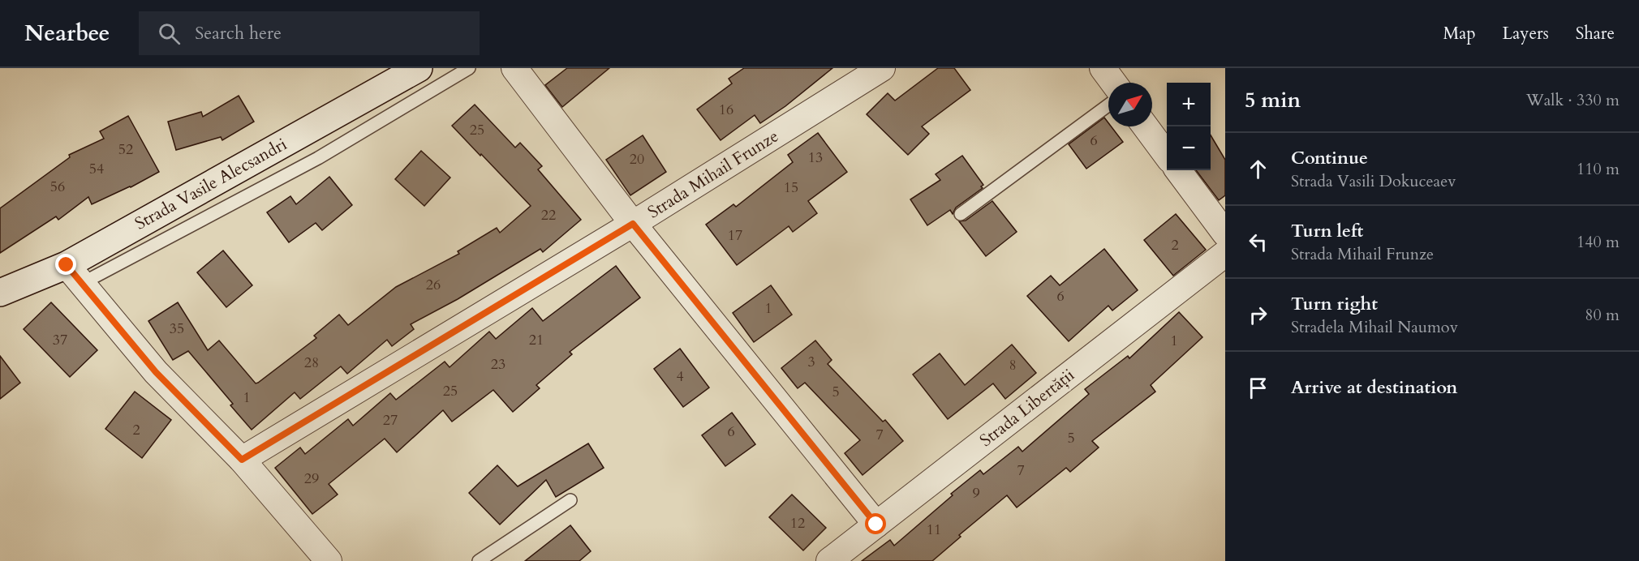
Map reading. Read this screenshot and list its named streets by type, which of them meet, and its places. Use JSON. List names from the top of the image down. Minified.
{"streets":{"main road":["Strada Vasile Alecsandri"],"street":["Strada Mihail Frunze","Strada Libertății"]},"house_numbers":["16","25","6","52","13","20","54","56","15","22","17","2","26","6","1","35","37","21","1","3","28","23","8","4","25","5","1","27","2","6","7","5","7","29","9","12","11"],"north":"top right","page":{"header":"Nearbee","search":"Search here","nav":["Map","Layers","Share"],"heading":["5 min","Walk · 330 m"],"map_buttons":["+","−"],"list":[["Continue","Strada Vasili Dokuceaev","110 m"],["Turn left","Strada Mihail Frunze","140 m"],["Turn right","Stradela Mihail Naumov","80 m"],"Arrive at destination"]}}
